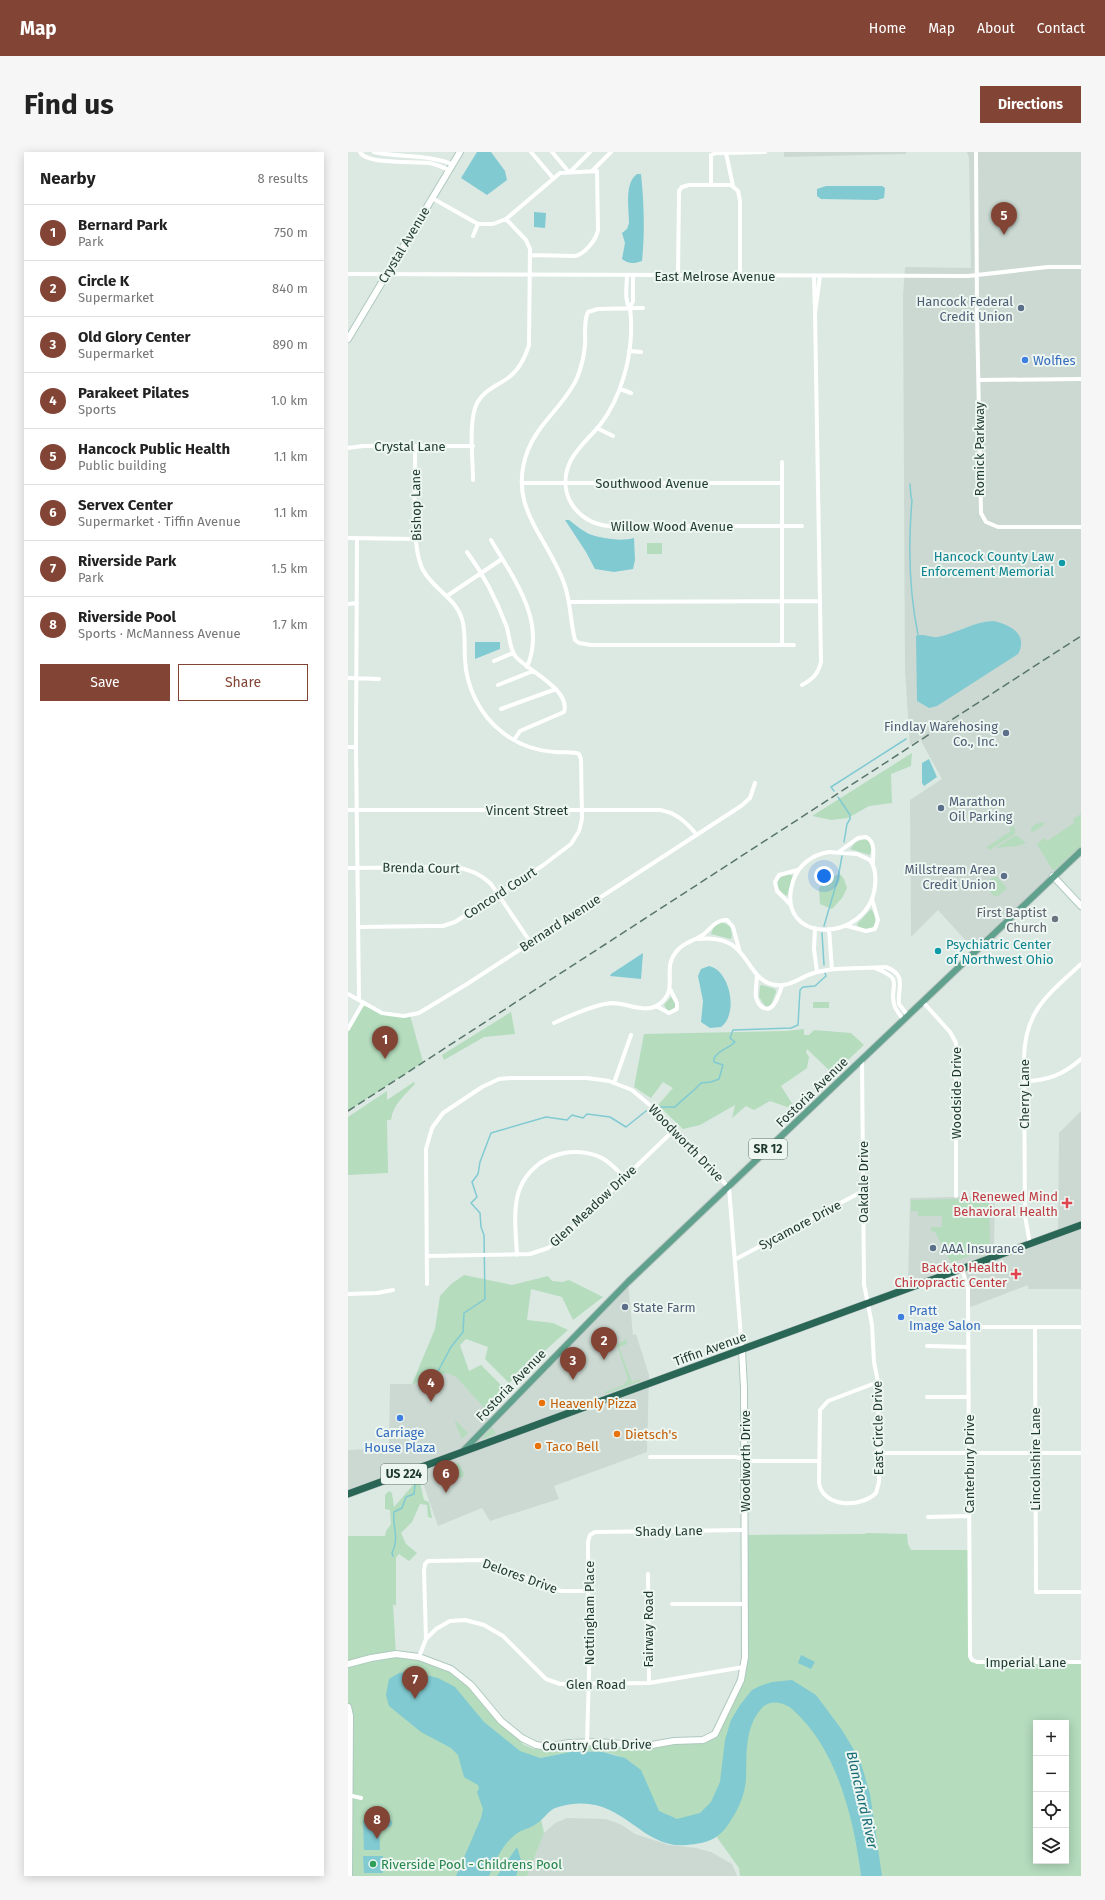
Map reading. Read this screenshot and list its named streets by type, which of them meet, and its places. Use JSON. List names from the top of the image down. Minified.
{"streets":{"highway":["Tiffin Avenue","US 224"],"main road":["Fostoria Avenue","SR 12"],"street":["Crystal Avenue","East Melrose Avenue","Crystal Lane","Romick Parkway","Southwood Avenue","Bishop Lane","Willow Wood Avenue","Vincent Street","Brenda Court","Concord Court","Bernard Avenue","Woodside Drive","Cherry Lane","Woodworth Drive","Oakdale Drive","Glen Meadow Drive","Sycamore Drive","East Circle Drive","Lincolnshire Lane","Canterbury Drive","Shady Lane","Delores Drive","Nottingham Place","Fairway Road","Imperial Lane","Glen Road","Country Club Drive"]},"crossings":[["Crystal Avenue","East Melrose Avenue"],["East Melrose Avenue","Romick Parkway"],["Crystal Lane","Bishop Lane"],["Southwood Avenue","Willow Wood Avenue"],["Vincent Street","Concord Court"],["Vincent Street","Bernard Avenue"],["Brenda Court","Concord Court"],["Brenda Court","Bernard Avenue"],["Fostoria Avenue","Woodside Drive"],["Fostoria Avenue","Woodworth Drive"],["Fostoria Avenue","Oakdale Drive"],["Fostoria Avenue","Tiffin Avenue"],["Cherry Lane","Tiffin Avenue"],["Woodworth Drive","Glen Meadow Drive"],["Woodworth Drive","Sycamore Drive"],["Woodworth Drive","Tiffin Avenue"],["Woodworth Drive","Shady Lane"],["Woodworth Drive","Glen Road"],["Woodworth Drive","Country Club Drive"],["Oakdale Drive","Sycamore Drive"],["Oakdale Drive","Tiffin Avenue"],["Oakdale Drive","East Circle Drive"],["Tiffin Avenue","East Circle Drive"],["Tiffin Avenue","Canterbury Drive"],["Canterbury Drive","Imperial Lane"],["Shady Lane","Nottingham Place"],["Delores Drive","Nottingham Place"],["Delores Drive","Glen Road"],["Nottingham Place","Glen Road"],["Nottingham Place","Country Club Drive"],["Fairway Road","Glen Road"]],"water":["Blanchard River"],"places":{"other":["Hancock Federal Credit Union","Wolfies","Hancock County Law Enforcement Memorial","Findlay Warehosing Co., Inc.","Marathon Oil Parking","Millstream Area Credit Union","First Baptist Church","Psychiatric Center of Northwest Ohio","AAA Insurance","State Farm","Pratt Image Salon","Heavenly Pizza","Carriage House Plaza","Dietsch's","Taco Bell","Riverside Pool - Childrens Pool"],"health":["A Renewed Mind Behavioral Health","Back to Health Chiropractic Center"]},"page":{"header":"Map","nav":["Home","Map","About","Contact"],"buttons":["Directions",["Save","Share"]],"title":"Find us","heading":["Nearby","8 results"],"pins":["5","1","2","3","4","6","7","8"],"list":[{"mark":"1","name":"Bernard Park","note":"Park","value":"750 m"},{"mark":"2","name":"Circle K","note":"Supermarket","value":"840 m"},{"mark":"3","name":"Old Glory Center","note":"Supermarket","value":"890 m"},{"mark":"4","name":"Parakeet Pilates","note":"Sports","value":"1.0 km"},{"mark":"5","name":"Hancock Public Health","note":"Public building","value":"1.1 km"},{"mark":"6","name":"Servex Center","note":"Supermarket · Tiffin Avenue","value":"1.1 km"},{"mark":"7","name":"Riverside Park","note":"Park","value":"1.5 km"},{"mark":"8","name":"Riverside Pool","note":"Sports · McManness Avenue","value":"1.7 km"}],"map_buttons":["+","−"]}}
